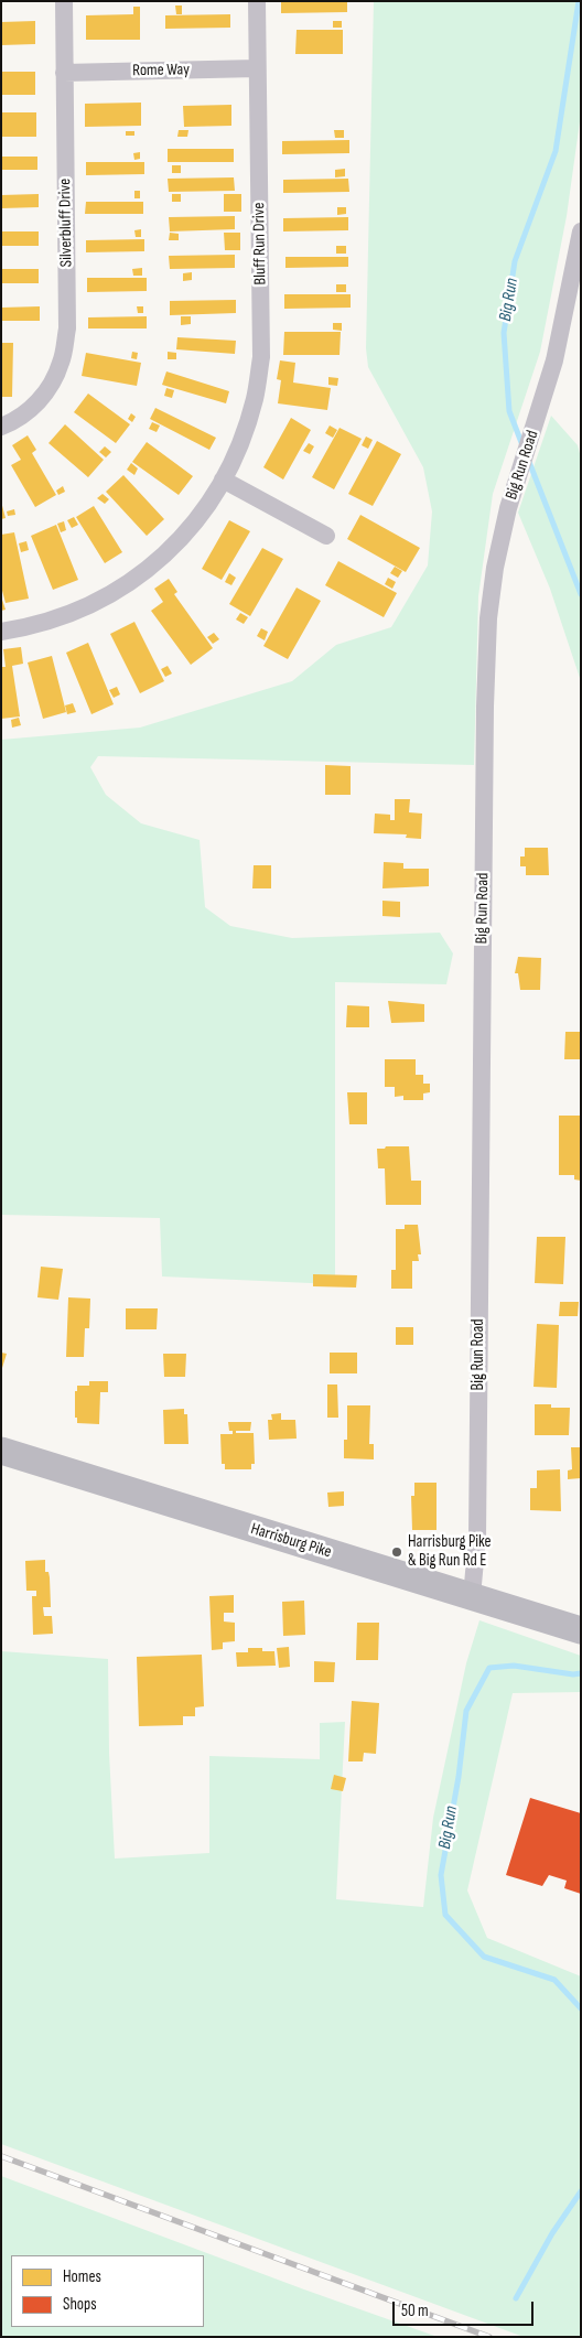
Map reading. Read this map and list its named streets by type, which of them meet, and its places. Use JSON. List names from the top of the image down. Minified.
{"streets":{"main road":["Harrisburg Pike"],"street":["Rome Way","Silverbluff Drive","Bluff Run Drive","Big Run Road"]},"crossings":[["Rome Way","Silverbluff Drive"],["Rome Way","Bluff Run Drive"],["Big Run Road","Harrisburg Pike"]],"water":["Big Run"],"places":["Harrisburg Pike & Big Run Rd E"],"legend":["Homes","Shops"],"scale_bar":"50 m"}
